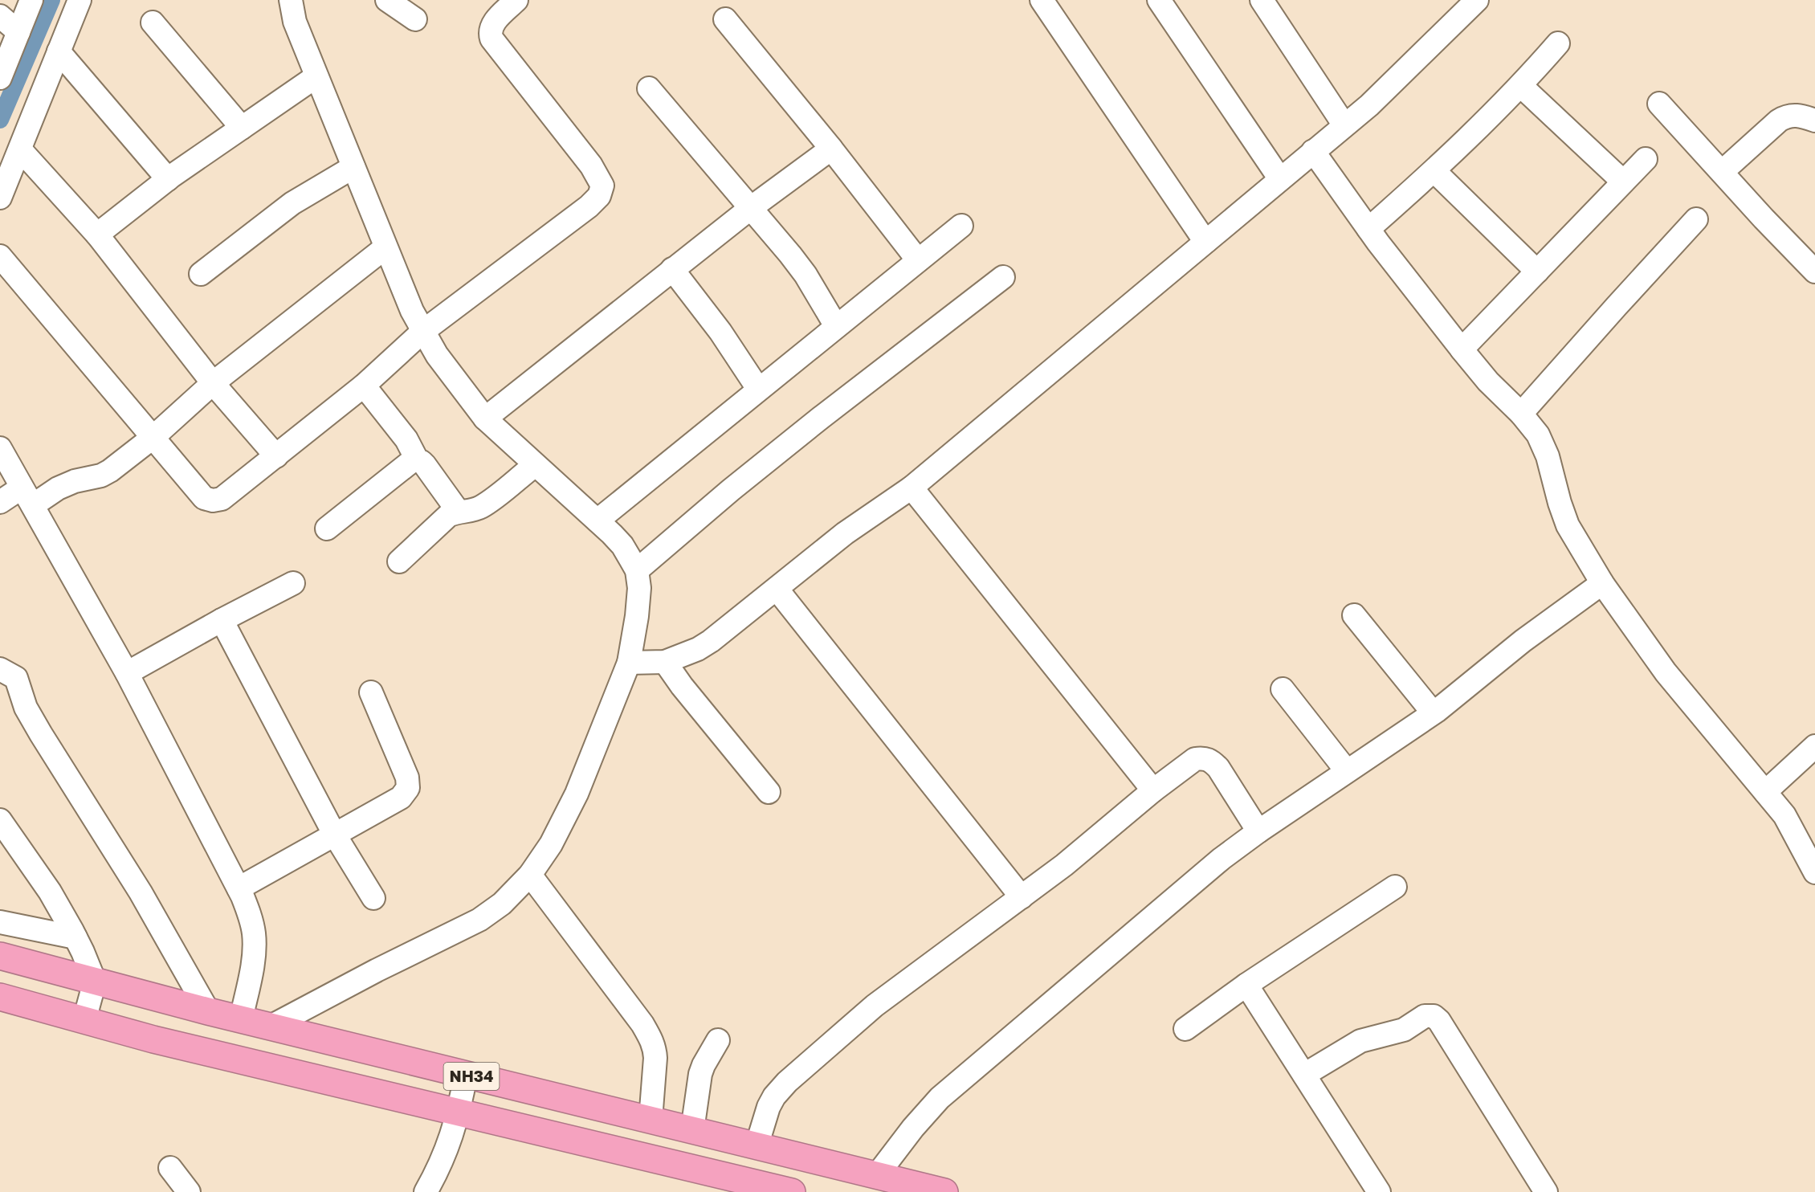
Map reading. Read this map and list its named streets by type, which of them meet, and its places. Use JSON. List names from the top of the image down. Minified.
{"streets":{"highway":["NH34"]}}
